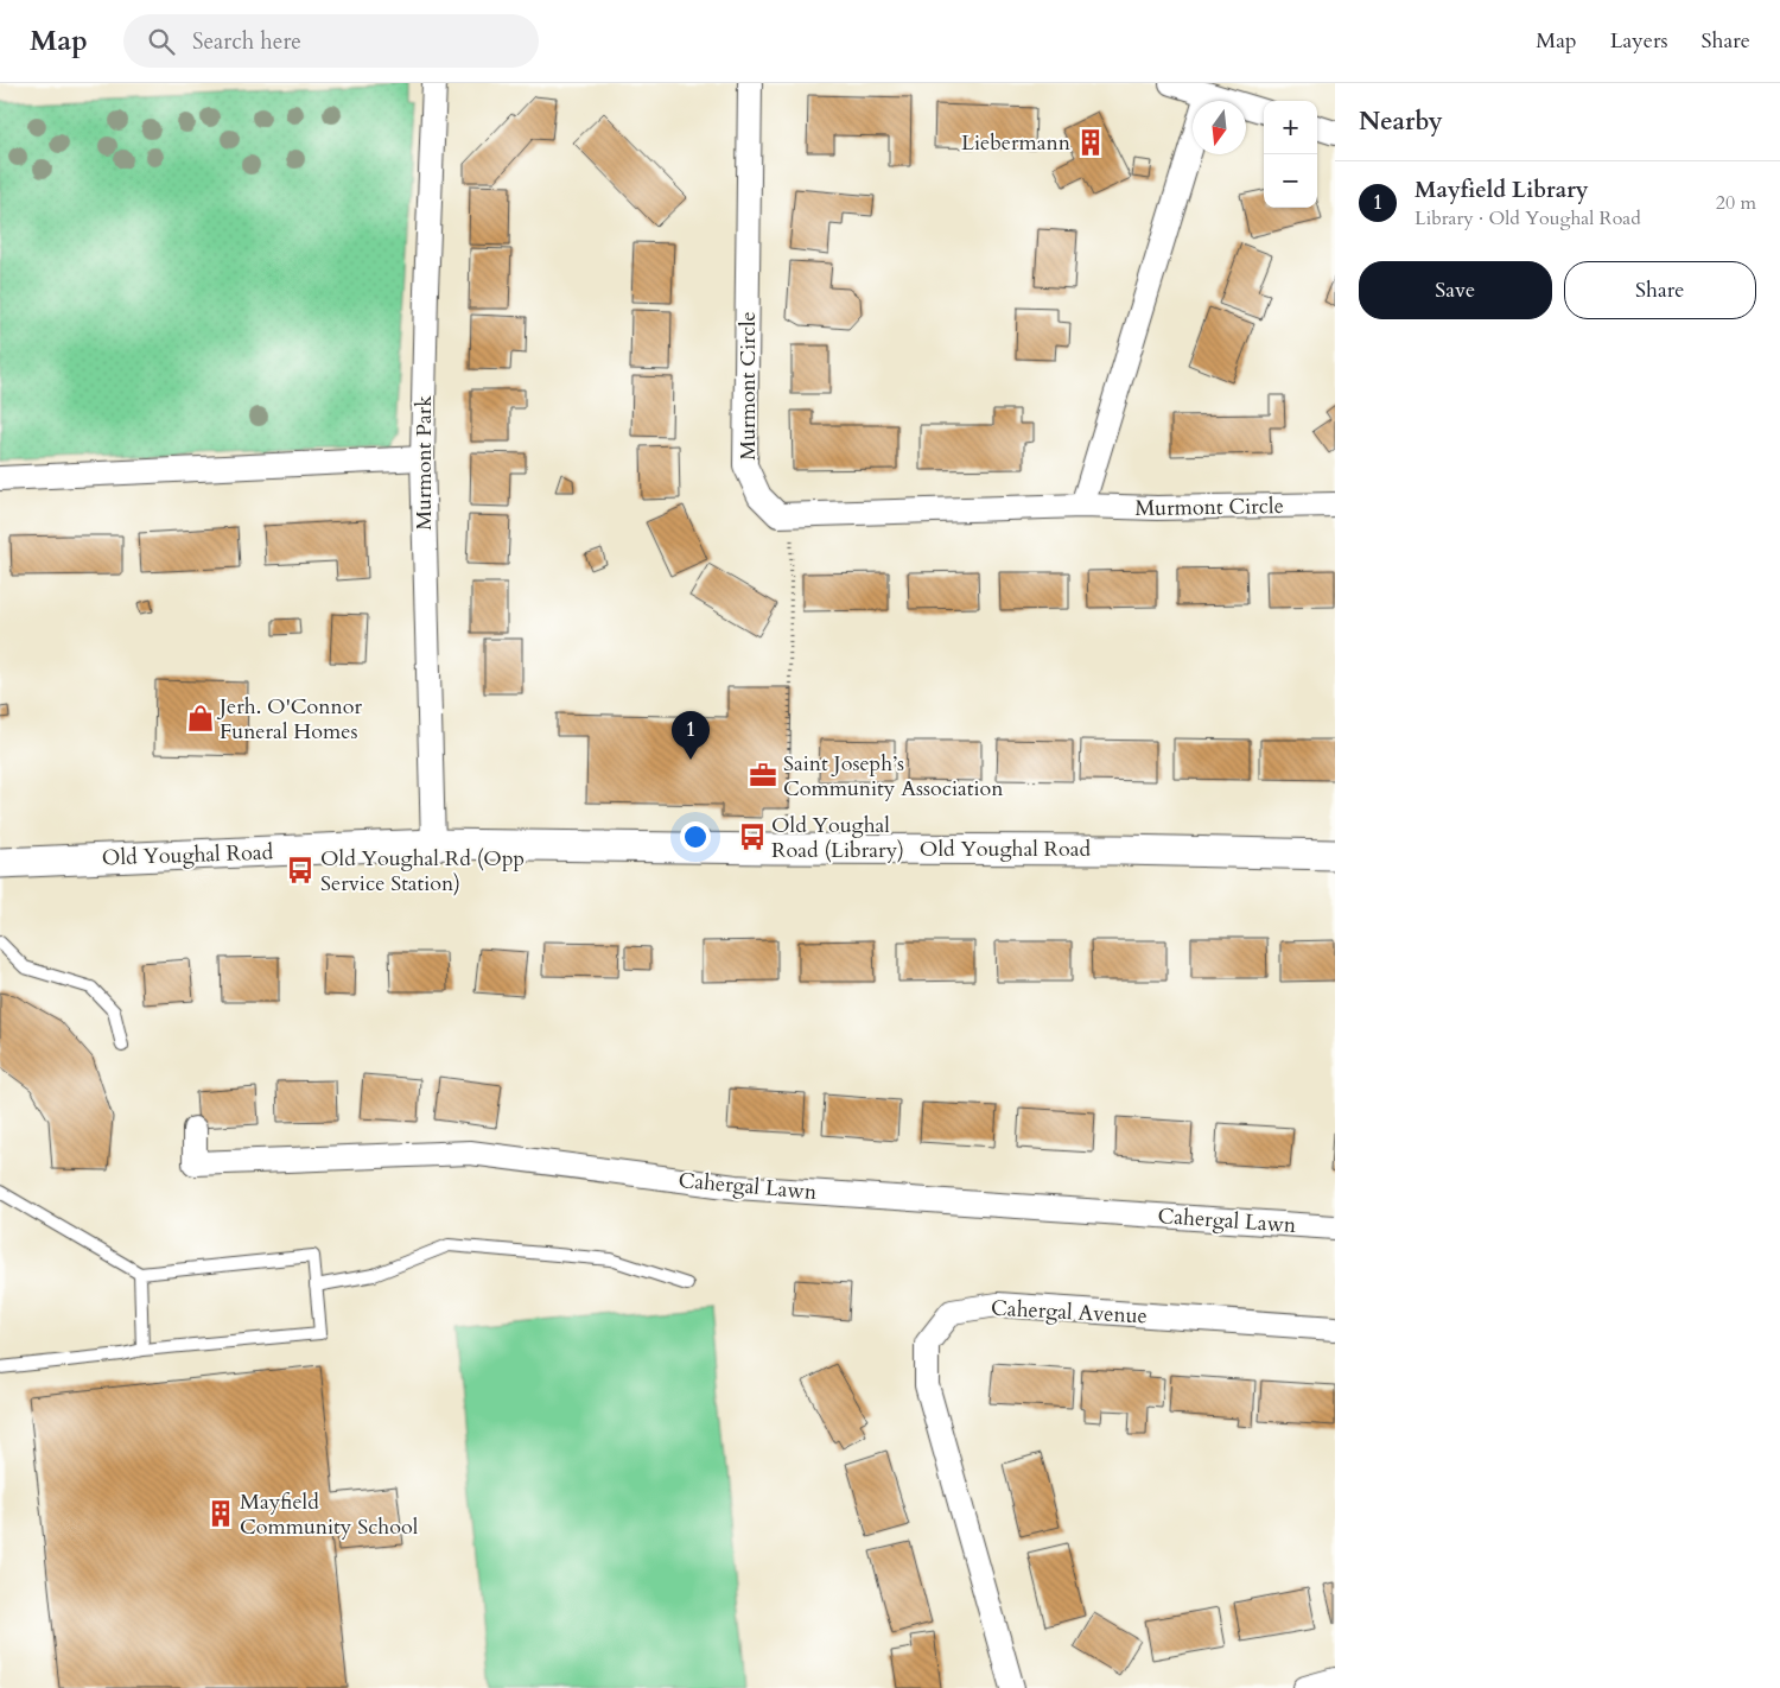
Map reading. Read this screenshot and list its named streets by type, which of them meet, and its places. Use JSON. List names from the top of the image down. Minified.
{"streets":{"street":["Murmont Circle","Murmont Park","Old Youghal Road","Cahergal Lawn","Cahergal Avenue"]},"crossings":[["Murmont Park","Old Youghal Road"]],"places":{"building":["Liebermann","Mayfield Community School"],"shop":["Jerh. O'Connor Funeral Homes"],"office":["Saint Joseph’s Community Association"],"bus stop":["Old Youghal Road (Library)","Old Youghal Rd (Opp Service Station)"]},"north":"bottom","page":{"header":"Map","search":"Search here","nav":["Map","Layers","Share"],"heading":"Nearby","map_buttons":["+","−"],"list":[{"mark":"1","name":"Mayfield Library","note":"Library · Old Youghal Road","value":"20 m"}],"buttons":["Save","Share"],"pins":"1"}}
